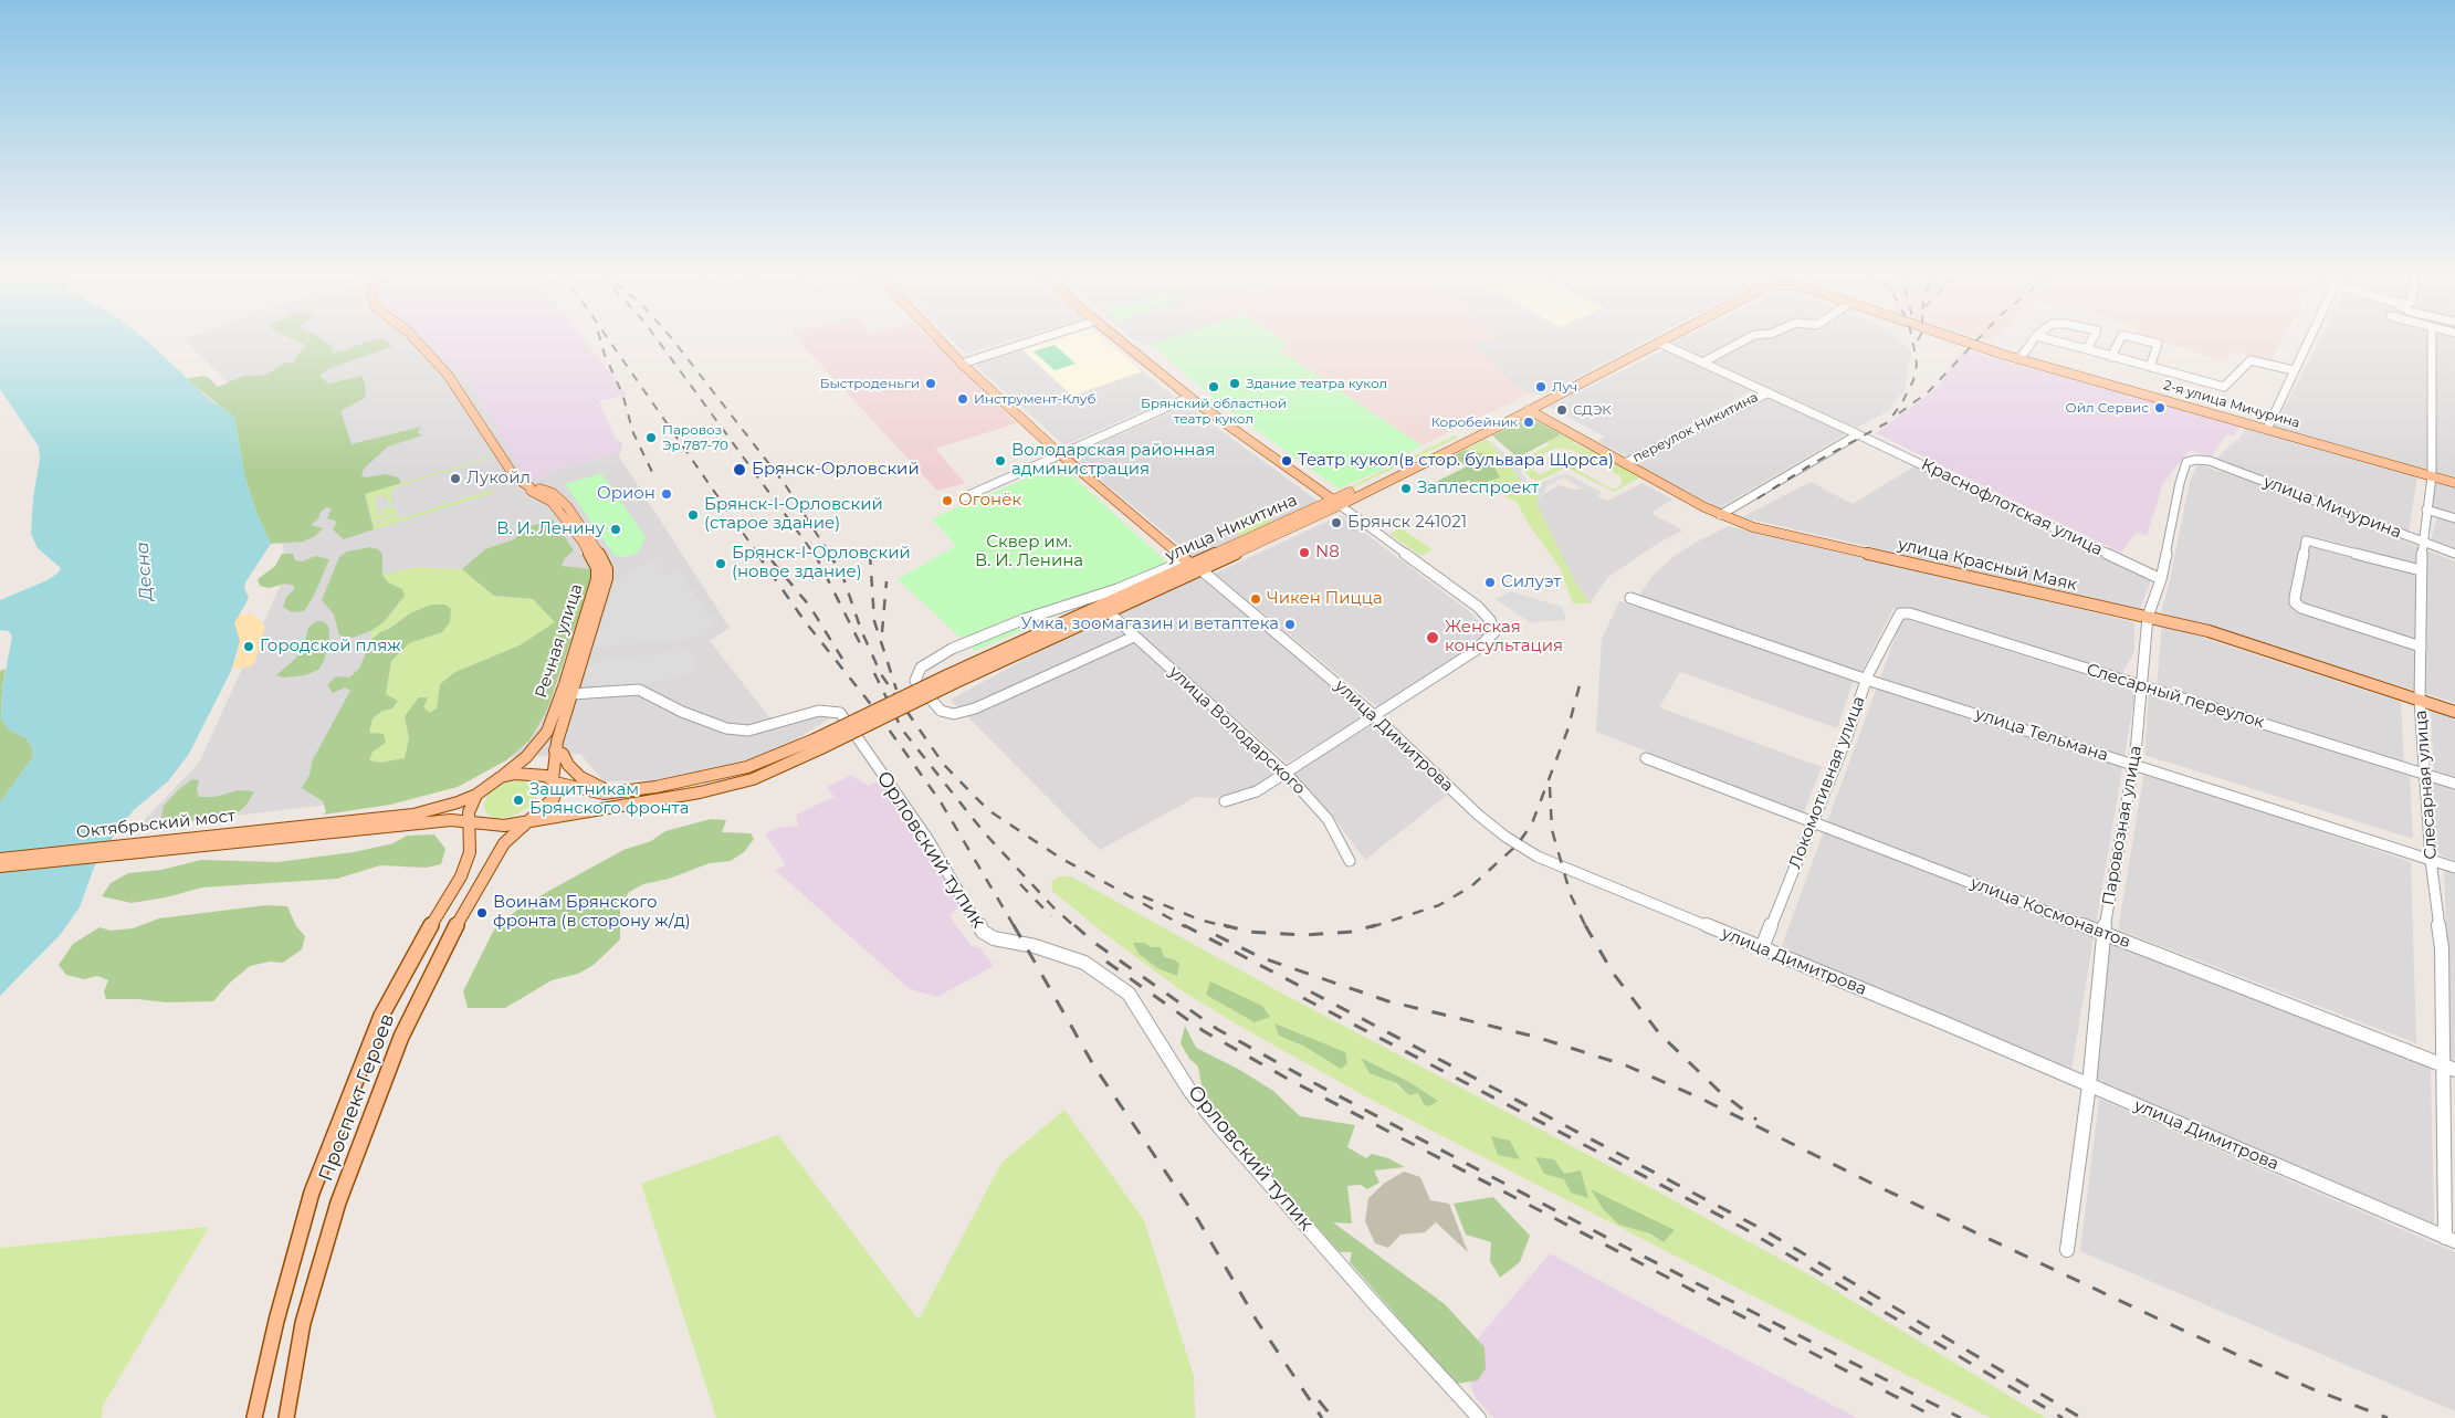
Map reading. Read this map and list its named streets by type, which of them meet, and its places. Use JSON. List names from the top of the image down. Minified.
{"streets":{"main road":["2-я улица Мичурина","улица Никитина","улица Красный Маяк","Речная улица","улица Димитрова","Октябрьский мост","Проспект Героев"],"street":["переулок Никитина","Краснофлотская улица","улица Мичурина","Слесарный переулок","улица Володарского","улица Тельмана","Локомотивная улица","Слесарная улица","Паровозная улица","Орловский тупик","улица Космонавтов"]},"crossings":[["2-я улица Мичурина","Слесарная улица"],["переулок Никитина","Краснофлотская улица"],["переулок Никитина","улица Красный Маяк"],["Краснофлотская улица","улица Никитина"],["Краснофлотская улица","Паровозная улица"],["улица Мичурина","Слесарная улица"],["улица Мичурина","Паровозная улица"],["улица Никитина","улица Красный Маяк"],["улица Никитина","улица Володарского"],["улица Никитина","улица Димитрова"],["улица Красный Маяк","Слесарная улица"],["улица Красный Маяк","Паровозная улица"],["Речная улица","Орловский тупик"],["Речная улица","Проспект Героев"],["Слесарный переулок","Локомотивная улица"],["Слесарный переулок","Слесарная улица"],["Слесарный переулок","Паровозная улица"],["улица Тельмана","Локомотивная улица"],["улица Тельмана","Слесарная улица"],["улица Тельмана","Паровозная улица"],["улица Димитрова","Локомотивная улица"],["улица Димитрова","Слесарная улица"],["улица Димитрова","Паровозная улица"],["Локомотивная улица","улица Космонавтов"],["Слесарная улица","улица Космонавтов"],["Паровозная улица","улица Космонавтов"]],"water":["Десна"],"parks":["Сквер им. В. И. Ленина"],"places":["Быстроденьги","Здание театра кукол","Брянский областной театр кукол","Луч","Инструмент-Клуб","Ойл Сервис","СДЭК","Коробейник","Паровоз Эр 787-70","Володарская районная администрация","Театр кукол(в стор. бульвара Щорса)","Брянск-Орловский","Лукойл","Заплеспроект","Орион","Огонёк","Брянск-I-Орловский (старое здание)","Брянск 241021","В. И. Ленину","N8","Брянск-I-Орловский (новое здание)","Силуэт","Чикен Пицца","Умка, зоомагазин и ветаптека","Женская консультация","Городской пляж","Защитникам Брянского фронта","Воинам Брянского фронта (в сторону ж/д)"]}
